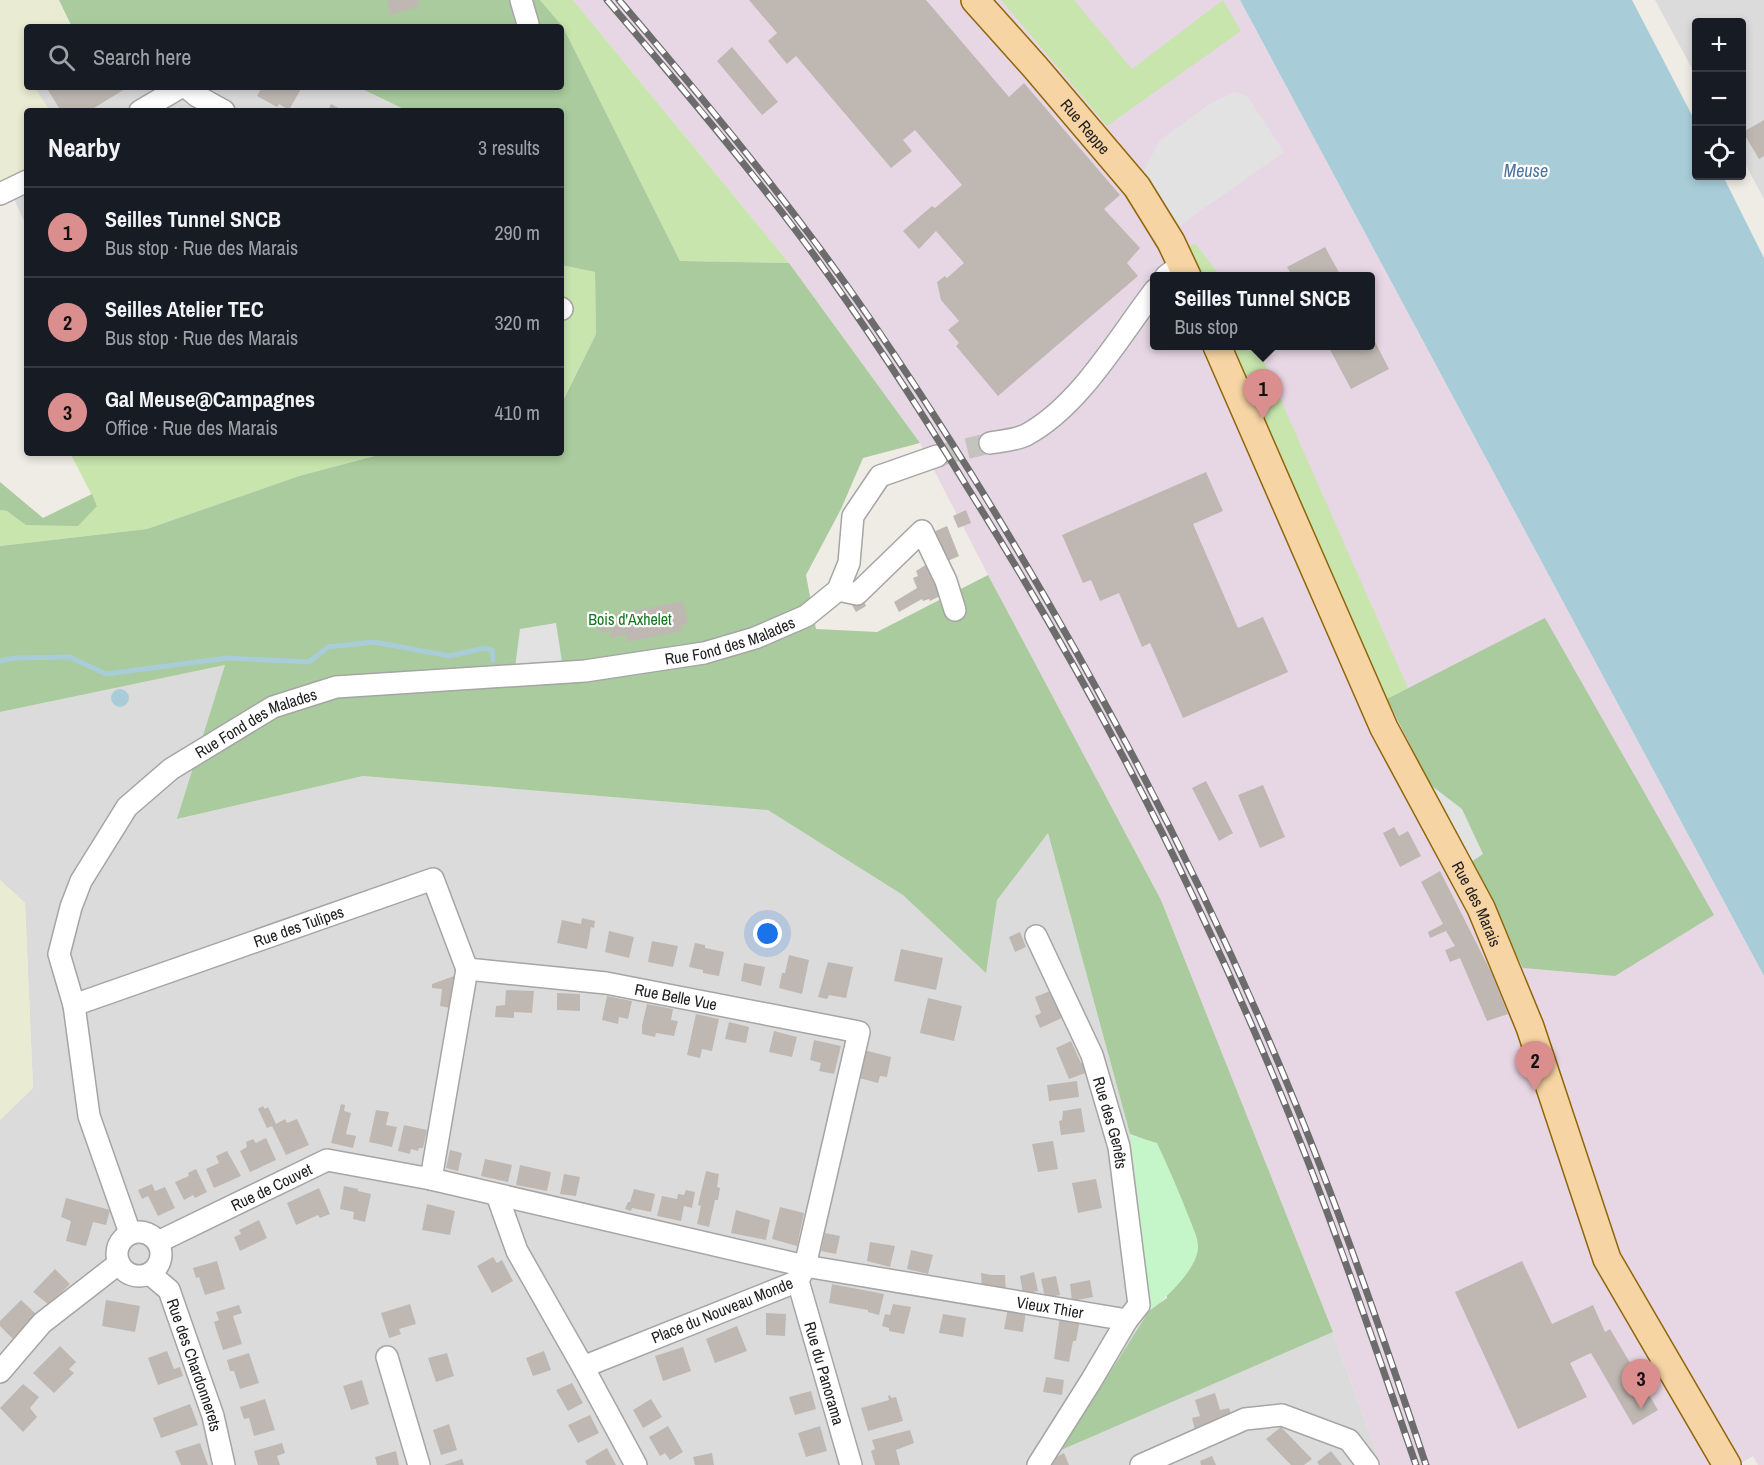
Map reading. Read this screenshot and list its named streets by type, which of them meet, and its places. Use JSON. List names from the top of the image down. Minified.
{"streets":{"main road":["Rue Reppe","Rue des Marais"],"street":["Rue Fond des Malades","Rue des Tulipes","Rue Belle Vue","Rue des Genêts","Rue de Couvet","Vieux Thier","Place du Nouveau Monde","Rue des Chardonnerets","Rue du Panorama"]},"crossings":[["Rue Fond des Malades","Rue des Tulipes"],["Rue Fond des Malades","Rue de Couvet"],["Rue Fond des Malades","Rue des Chardonnerets"],["Rue des Tulipes","Rue Belle Vue"],["Rue Belle Vue","Vieux Thier"],["Rue Belle Vue","Place du Nouveau Monde"],["Rue Belle Vue","Rue du Panorama"],["Rue des Genêts","Vieux Thier"],["Rue de Couvet","Place du Nouveau Monde"],["Rue de Couvet","Rue des Chardonnerets"],["Vieux Thier","Place du Nouveau Monde"],["Vieux Thier","Rue du Panorama"],["Place du Nouveau Monde","Rue du Panorama"]],"water":["Meuse"],"parks":["Bois d'Axhelet"],"page":{"map_buttons":["+","−"],"search":"Search here","heading":["Nearby","3 results"],"list":[{"mark":"1","name":"Seilles Tunnel SNCB","note":"Bus stop · Rue des Marais","value":"290 m"},{"mark":"2","name":"Seilles Atelier TEC","note":"Bus stop · Rue des Marais","value":"320 m"},{"mark":"3","name":"Gal Meuse@Campagnes","note":"Office · Rue des Marais","value":"410 m"}],"popup":["Seilles Tunnel SNCB","Bus stop"],"pins":["1","2","3"]}}
